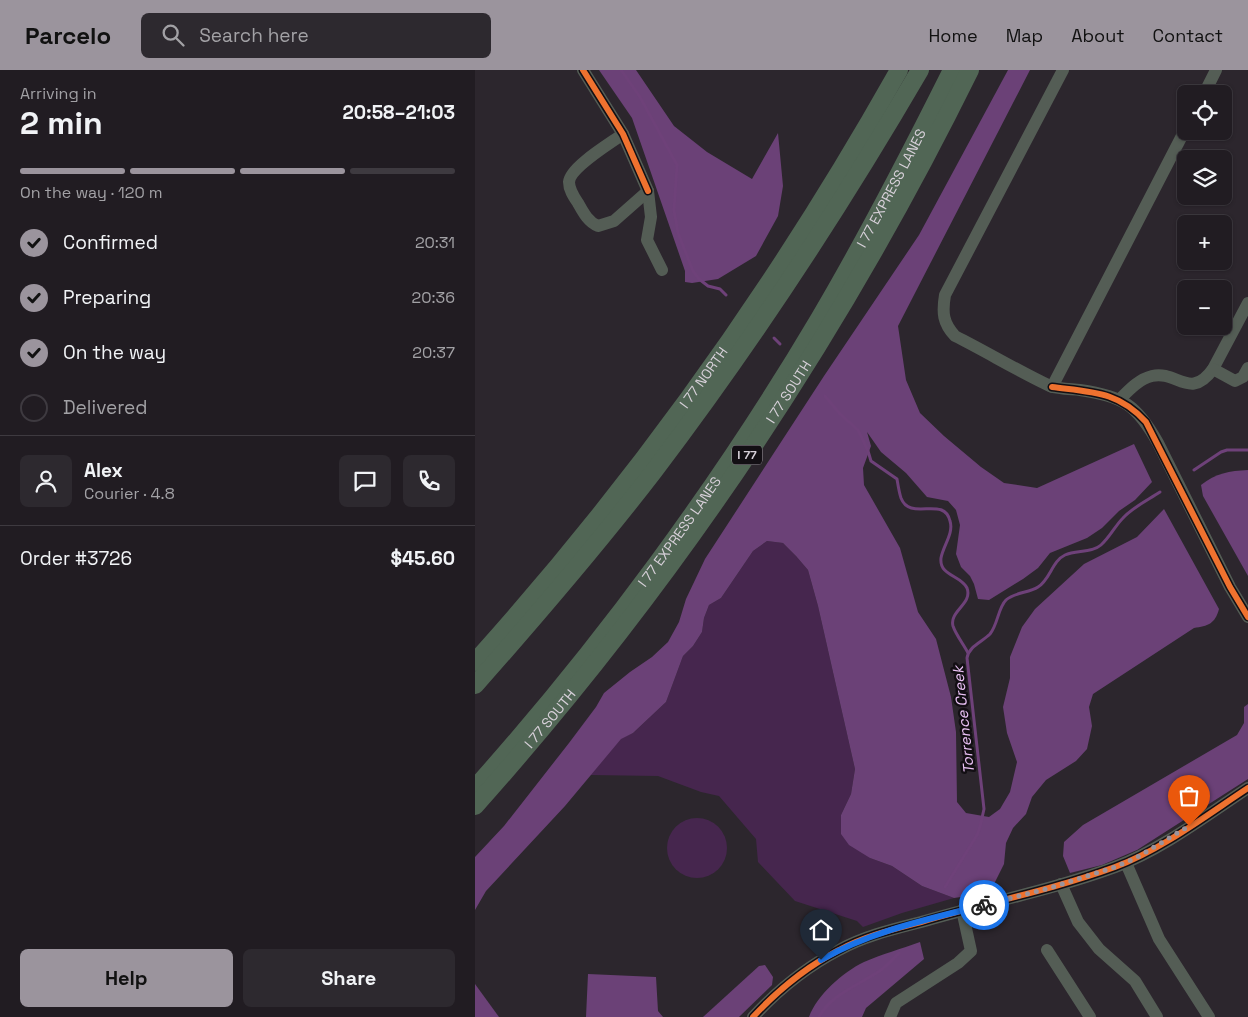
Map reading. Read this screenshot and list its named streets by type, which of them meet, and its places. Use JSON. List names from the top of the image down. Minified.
{"streets":{"highway":["I 77 EXPRESS LANES","I 77 NORTH","I 77 SOUTH","I 77"]},"water":["Torrence Creek"],"page":{"header":"Parcelo","search":"Search here","nav":["Home","Map","About","Contact"],"heading":["2 min","Arriving in","20:58–21:03"],"panel":["Alex","Courier · 4.8","Order #3726","$45.60"],"map_buttons":["+","−"],"bar":"On the way · 120 m","list":[["Confirmed","20:31"],["Preparing","20:36"],["On the way","20:37"],"Delivered"],"buttons":["Help","Share"]}}
